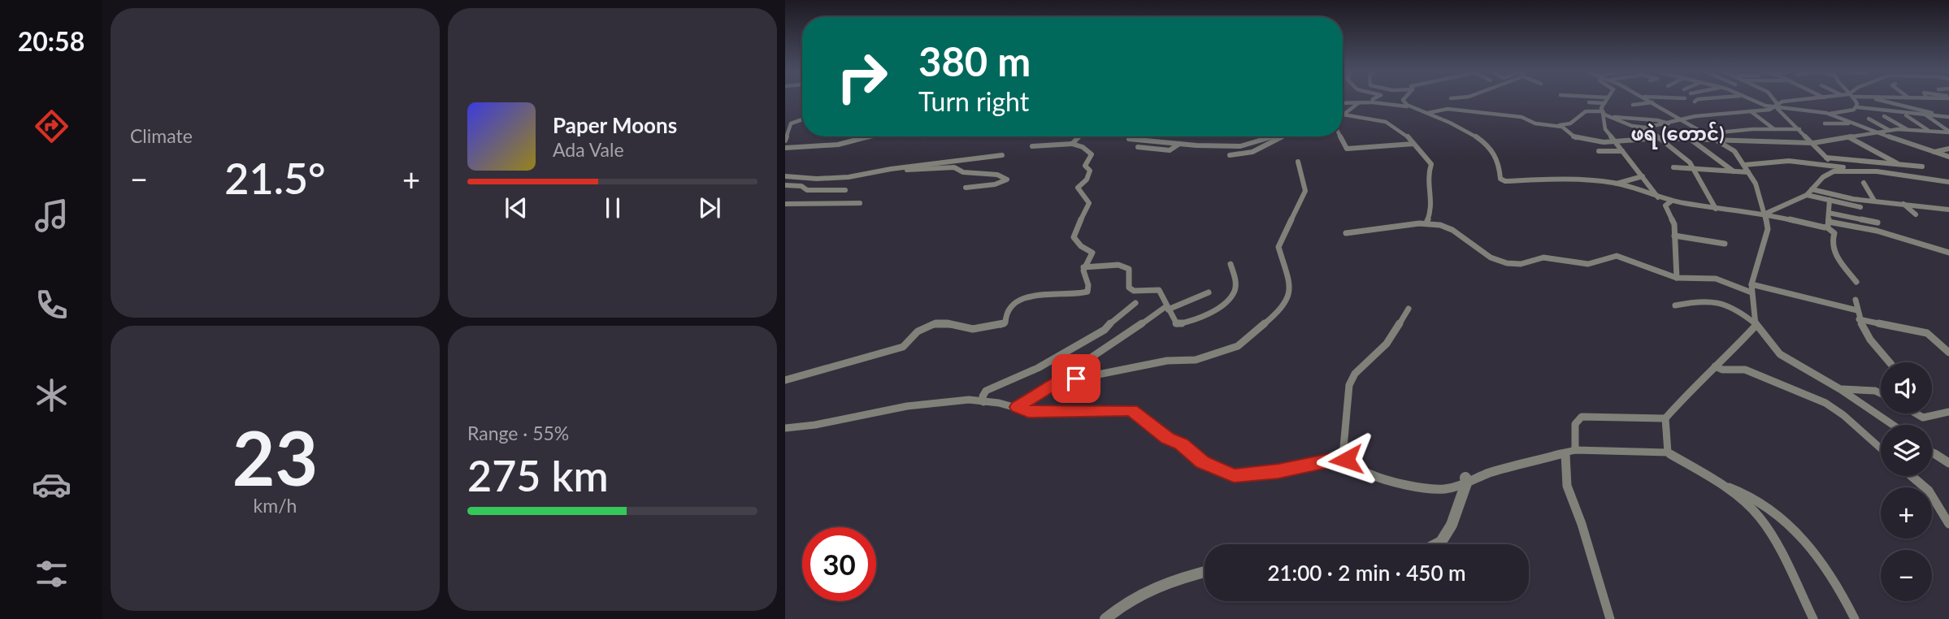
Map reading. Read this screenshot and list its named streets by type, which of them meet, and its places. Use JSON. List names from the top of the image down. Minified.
{"districts":["ဖရဲ (တောင်)"],"page":{"tabs":"20:58","tile":["Climate",["23","km/h"],["Range · 55%","275 km"]],"turn":["380 m","Turn right"],"song":["Paper Moons","Ada Vale"],"heat":["−","21.5°","+"],"map_buttons":["+","−"],"limit":"30","trip":"21:00 · 2 min · 450 m"}}
